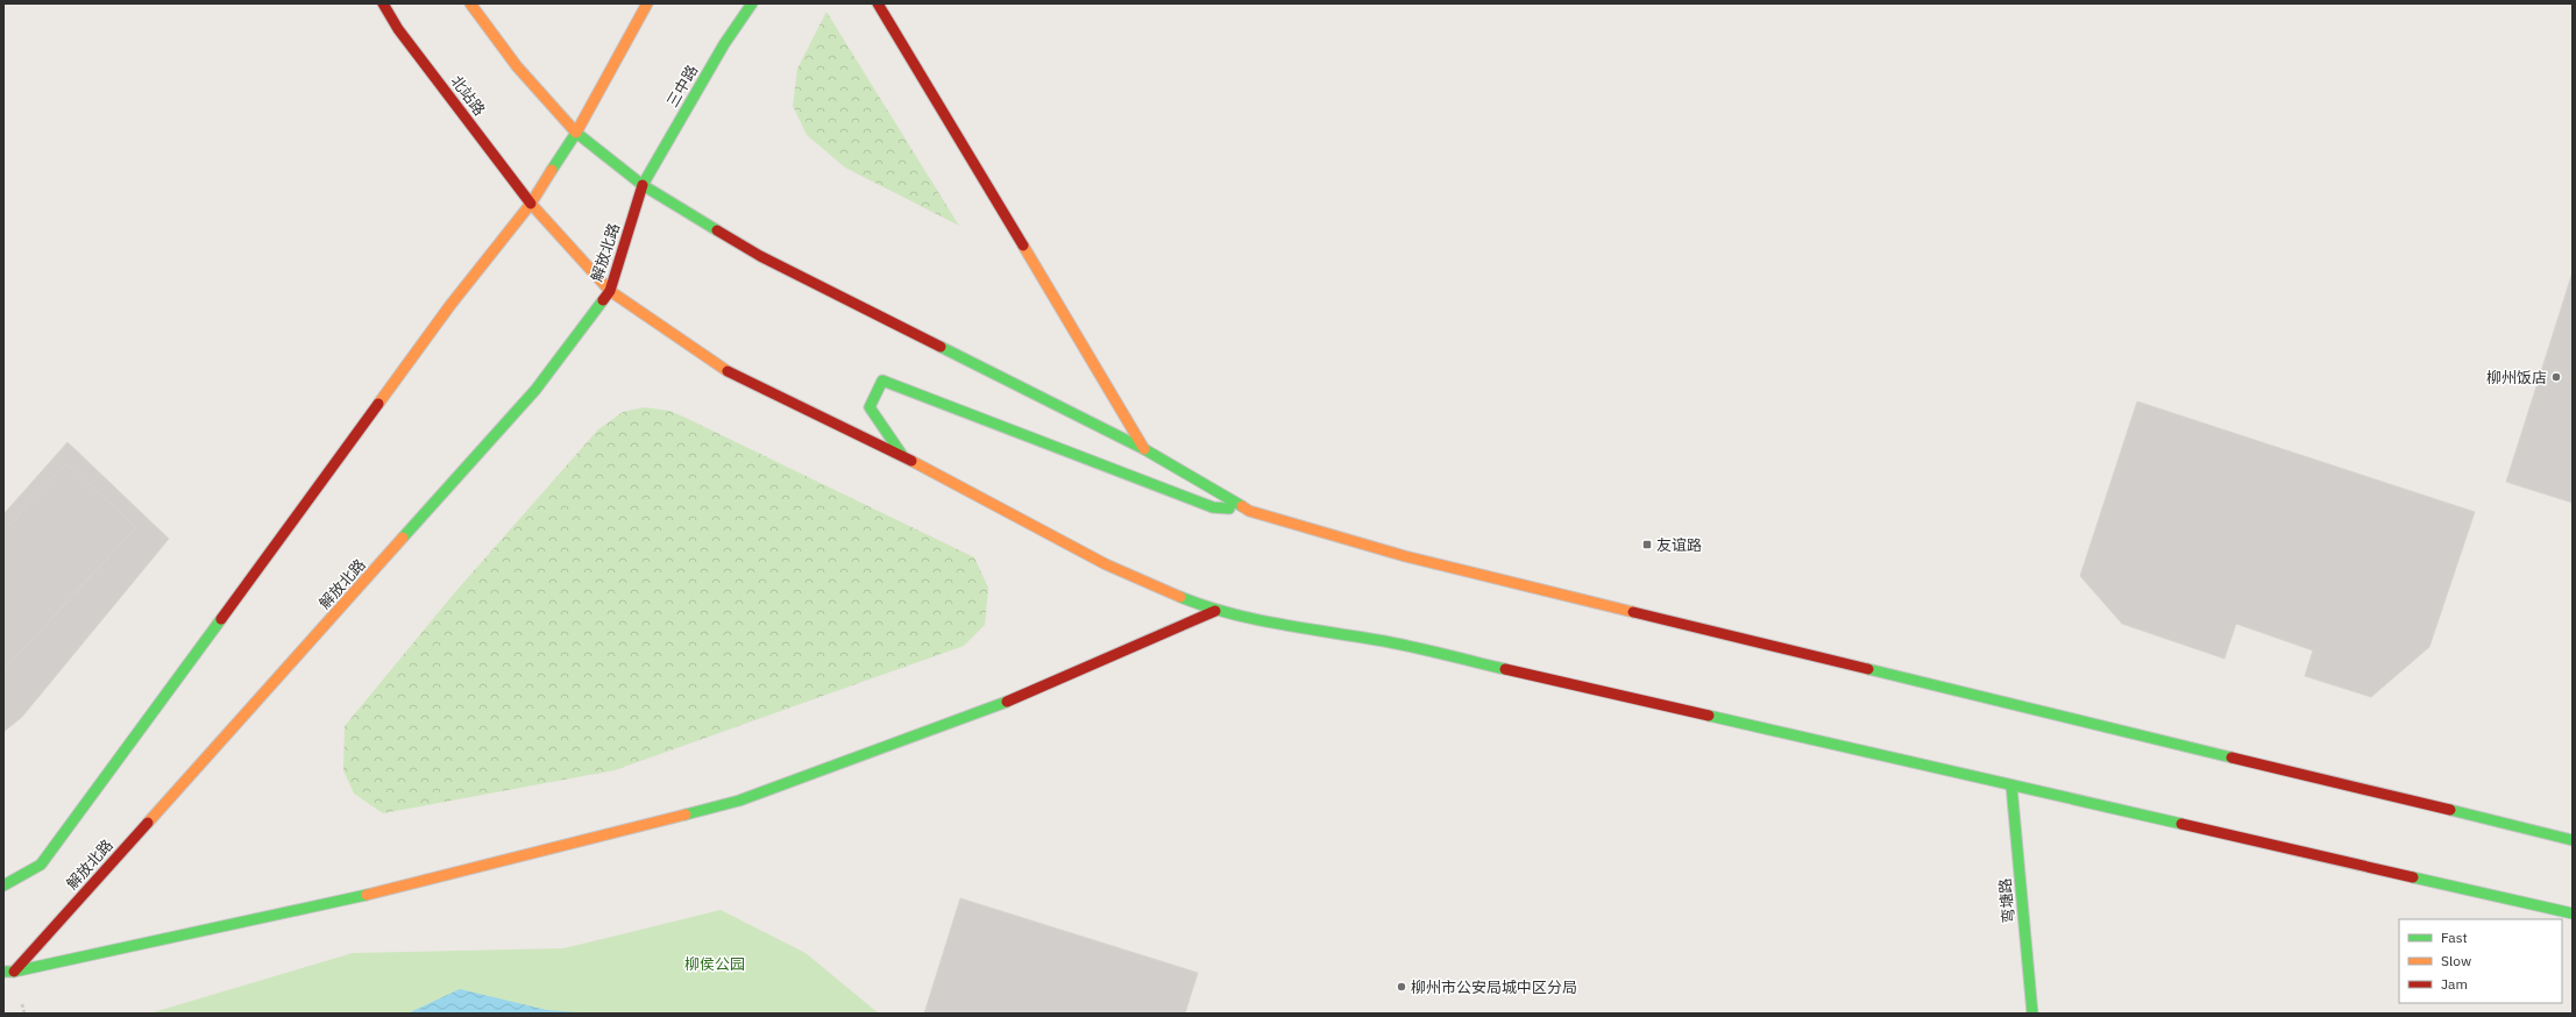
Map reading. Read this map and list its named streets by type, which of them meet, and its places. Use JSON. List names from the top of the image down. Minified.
{"streets":{"main road":["三中路","北站路","解放北路","弯塘路"]},"crossings":[["三中路","解放北路"],["北站路","解放北路"],["北站路","弯塘路"]],"parks":["柳侯公园"],"places":{"other":["柳州饭店","柳州市公安局城中区分局"],"transit":["友谊路"]},"legend":["Fast","Slow","Jam"]}
